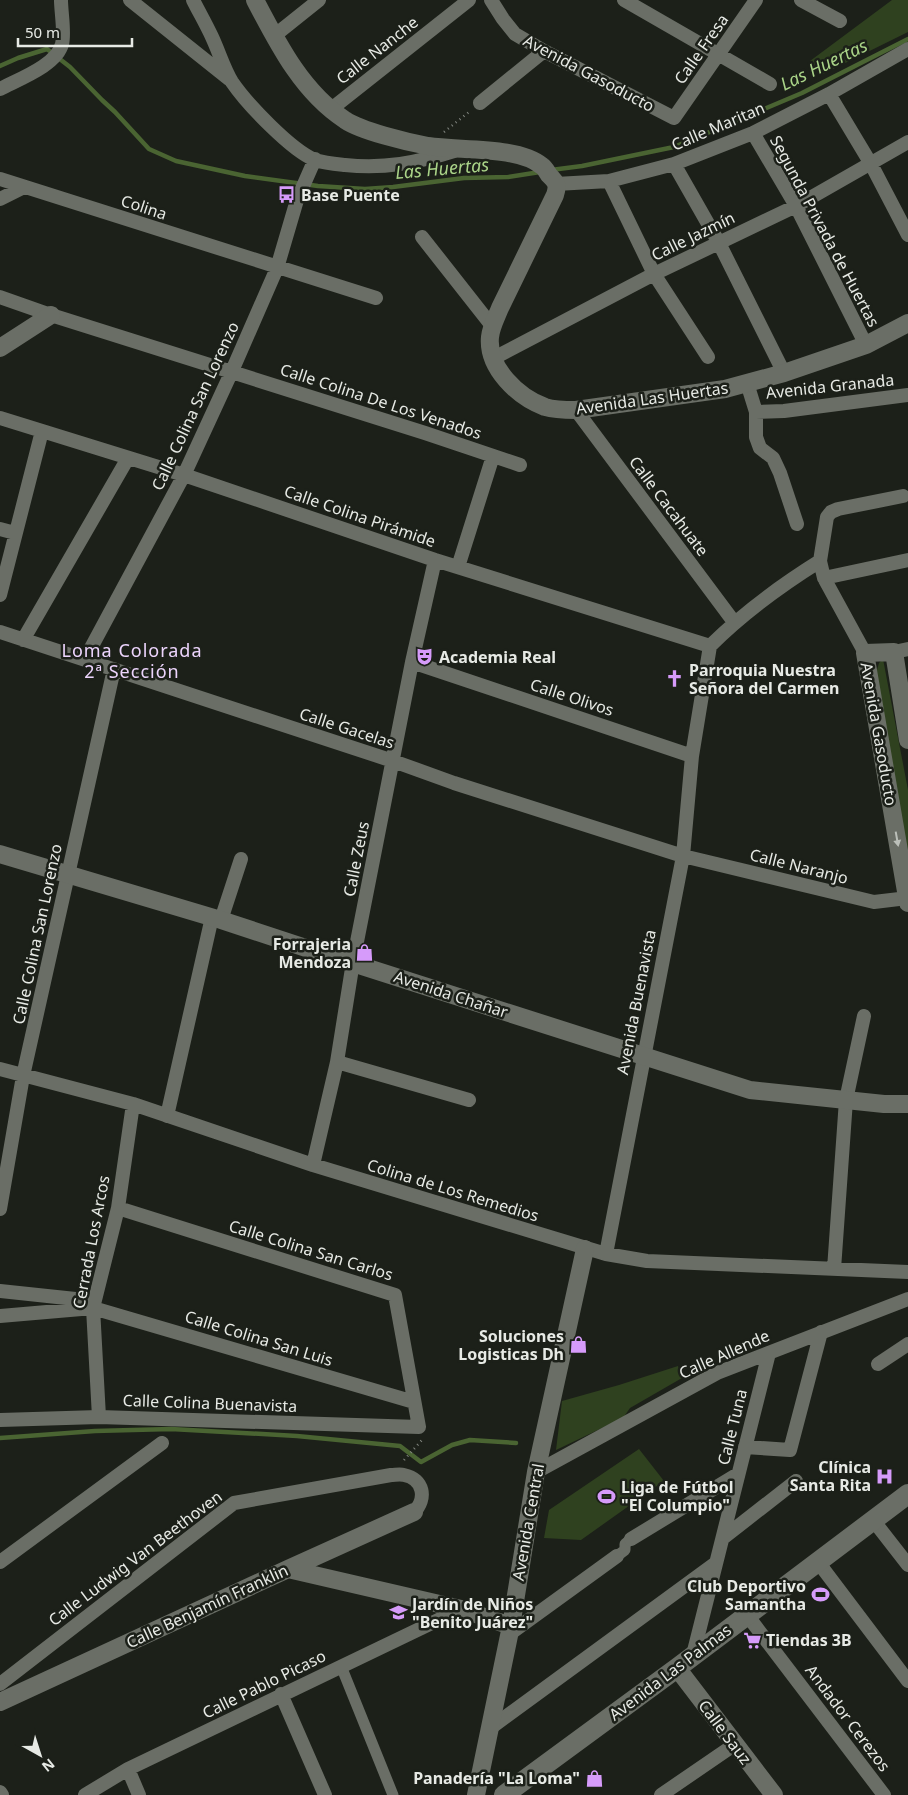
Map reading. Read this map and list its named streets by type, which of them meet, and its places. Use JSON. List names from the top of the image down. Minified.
{"streets":{"main road":["Avenida Las Palmas"],"street":["Calle Fresa","Calle Nanche","Avenida Gasoducto","Calle Maritan","Colina","Segunda Privada de Huertas","Calle Jazmín","Avenida Granada","Avenida Las Huertas","Calle Colina De Los Venados","Calle Colina San Lorenzo","Calle Cacahuate","Calle Colina Pirámide","Calle Olivos","Calle Gacelas","Calle Zeus","Calle Naranjo","Avenida Chañar","Avenida Buenavista","Colina de Los Remedios","Cerrada Los Arcos","Calle Colina San Carlos","Calle Colina San Luis","Calle Allende","Calle Colina Buenavista","Calle Tuna","Avenida Central","Calle Ludwig Van Beethoven","Calle Benjamín Franklin","Calle Pablo Picaso","Andador Cerezos","Calle Sauz"]},"crossings":[["Calle Fresa","Avenida Gasoducto"],["Avenida Gasoducto","Calle Naranjo"],["Calle Maritan","Segunda Privada de Huertas"],["Colina","Calle Colina San Lorenzo"],["Segunda Privada de Huertas","Calle Jazmín"],["Segunda Privada de Huertas","Avenida Las Huertas"],["Calle Jazmín","Avenida Las Huertas"],["Avenida Las Huertas","Calle Cacahuate"],["Calle Colina De Los Venados","Calle Colina San Lorenzo"],["Calle Colina San Lorenzo","Calle Colina Pirámide"],["Calle Colina San Lorenzo","Calle Gacelas"],["Calle Colina San Lorenzo","Avenida Chañar"],["Calle Colina San Lorenzo","Colina de Los Remedios"],["Calle Colina Pirámide","Calle Zeus"],["Calle Colina Pirámide","Avenida Buenavista"],["Calle Olivos","Calle Zeus"],["Calle Olivos","Avenida Buenavista"],["Calle Gacelas","Calle Zeus"],["Calle Gacelas","Calle Naranjo"],["Calle Gacelas","Avenida Buenavista"],["Calle Zeus","Avenida Chañar"],["Calle Zeus","Colina de Los Remedios"],["Calle Naranjo","Avenida Buenavista"],["Avenida Chañar","Avenida Buenavista"],["Avenida Buenavista","Colina de Los Remedios"],["Colina de Los Remedios","Cerrada Los Arcos"],["Colina de Los Remedios","Avenida Central"],["Cerrada Los Arcos","Calle Colina San Carlos"],["Cerrada Los Arcos","Calle Colina San Luis"],["Cerrada Los Arcos","Calle Colina Buenavista"],["Calle Colina San Carlos","Calle Colina San Luis"],["Calle Colina San Carlos","Calle Colina Buenavista"],["Calle Allende","Calle Tuna"],["Calle Allende","Avenida Central"],["Calle Tuna","Avenida Las Palmas"],["Calle Ludwig Van Beethoven","Calle Benjamín Franklin"],["Avenida Las Palmas","Andador Cerezos"],["Avenida Las Palmas","Calle Sauz"]],"districts":["Loma Colorada 2ª Sección"],"water":["Las Huertas"],"places":{"bus stop":["Base Puente"],"theatre":["Academia Real"],"church":["Parroquia Nuestra Señora del Carmen"],"shop":["Forrajeria Mendoza","Soluciones Logisticas Dh","Panadería \"La Loma\""],"hospital":["Clínica Santa Rita"],"sports":["Liga de Fútbol \"El Columpio\"","Club Deportivo Samantha"],"school or university":["Jardín de Niños \"Benito Juárez\""],"supermarket":["Tiendas 3B"]},"scale_bar":"50 m","north":"bottom right"}
